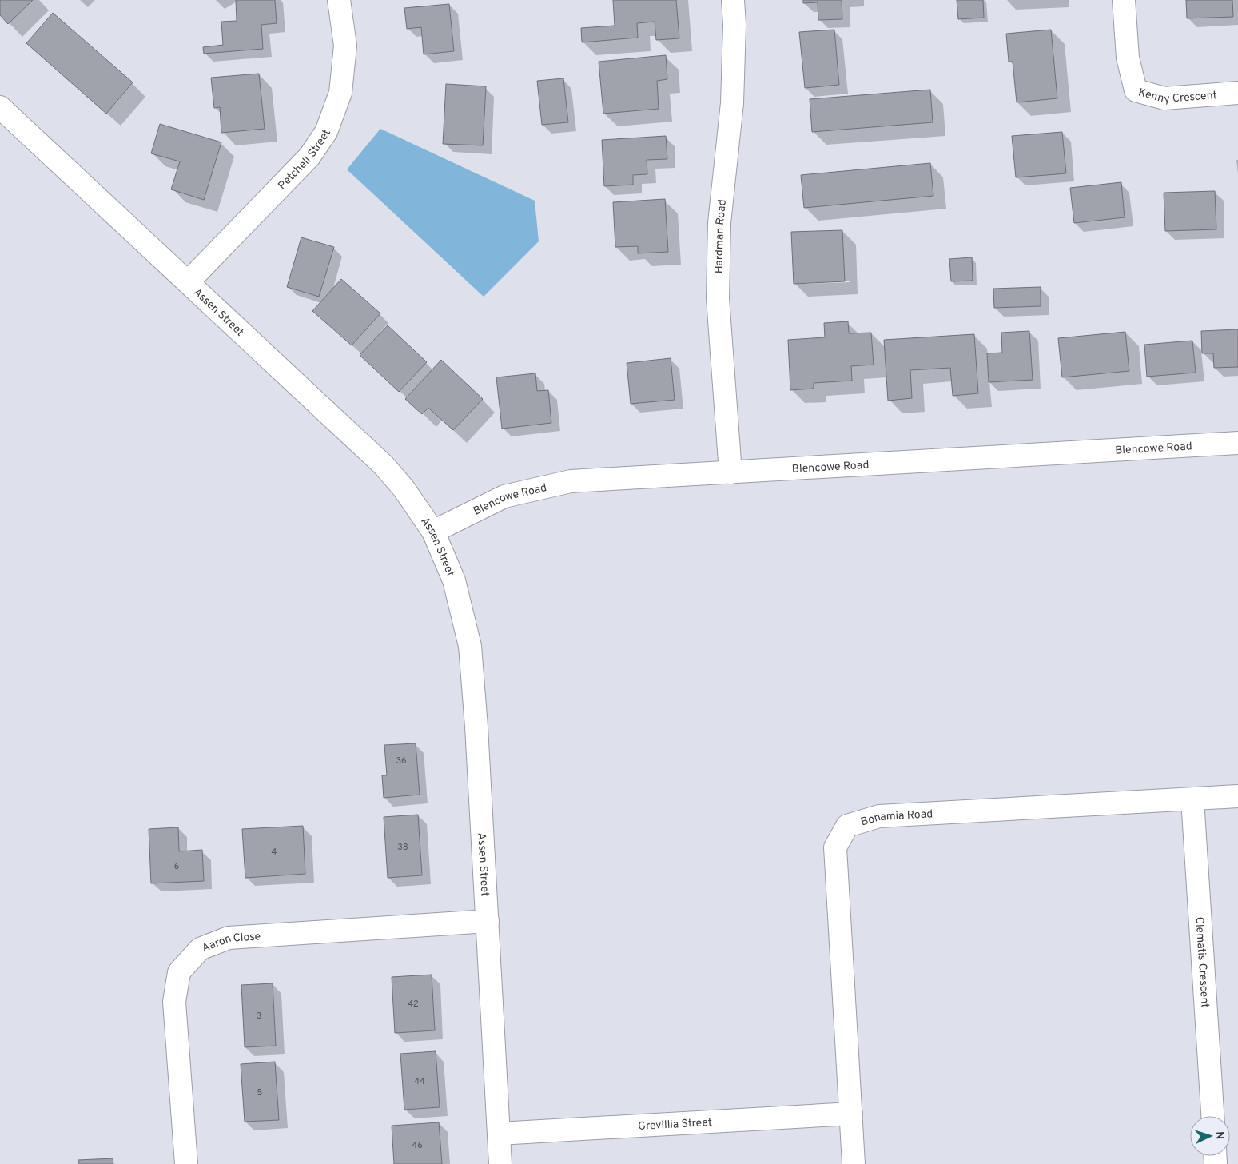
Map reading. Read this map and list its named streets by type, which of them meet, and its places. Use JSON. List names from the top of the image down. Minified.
{"streets":{"street":["Kenny Crescent","Petchell Street","Hardman Road","Assen Street","Blencowe Road","Bonamia Road","Aaron Close","Clematis Crescent","Grevillia Street"]},"crossings":[["Petchell Street","Assen Street"],["Hardman Road","Blencowe Road"],["Assen Street","Blencowe Road"],["Assen Street","Aaron Close"],["Assen Street","Grevillia Street"],["Bonamia Road","Clematis Crescent"],["Bonamia Road","Grevillia Street"]],"house_numbers":["36","38","4","6","42","3","44","5","46"],"north":"right"}
